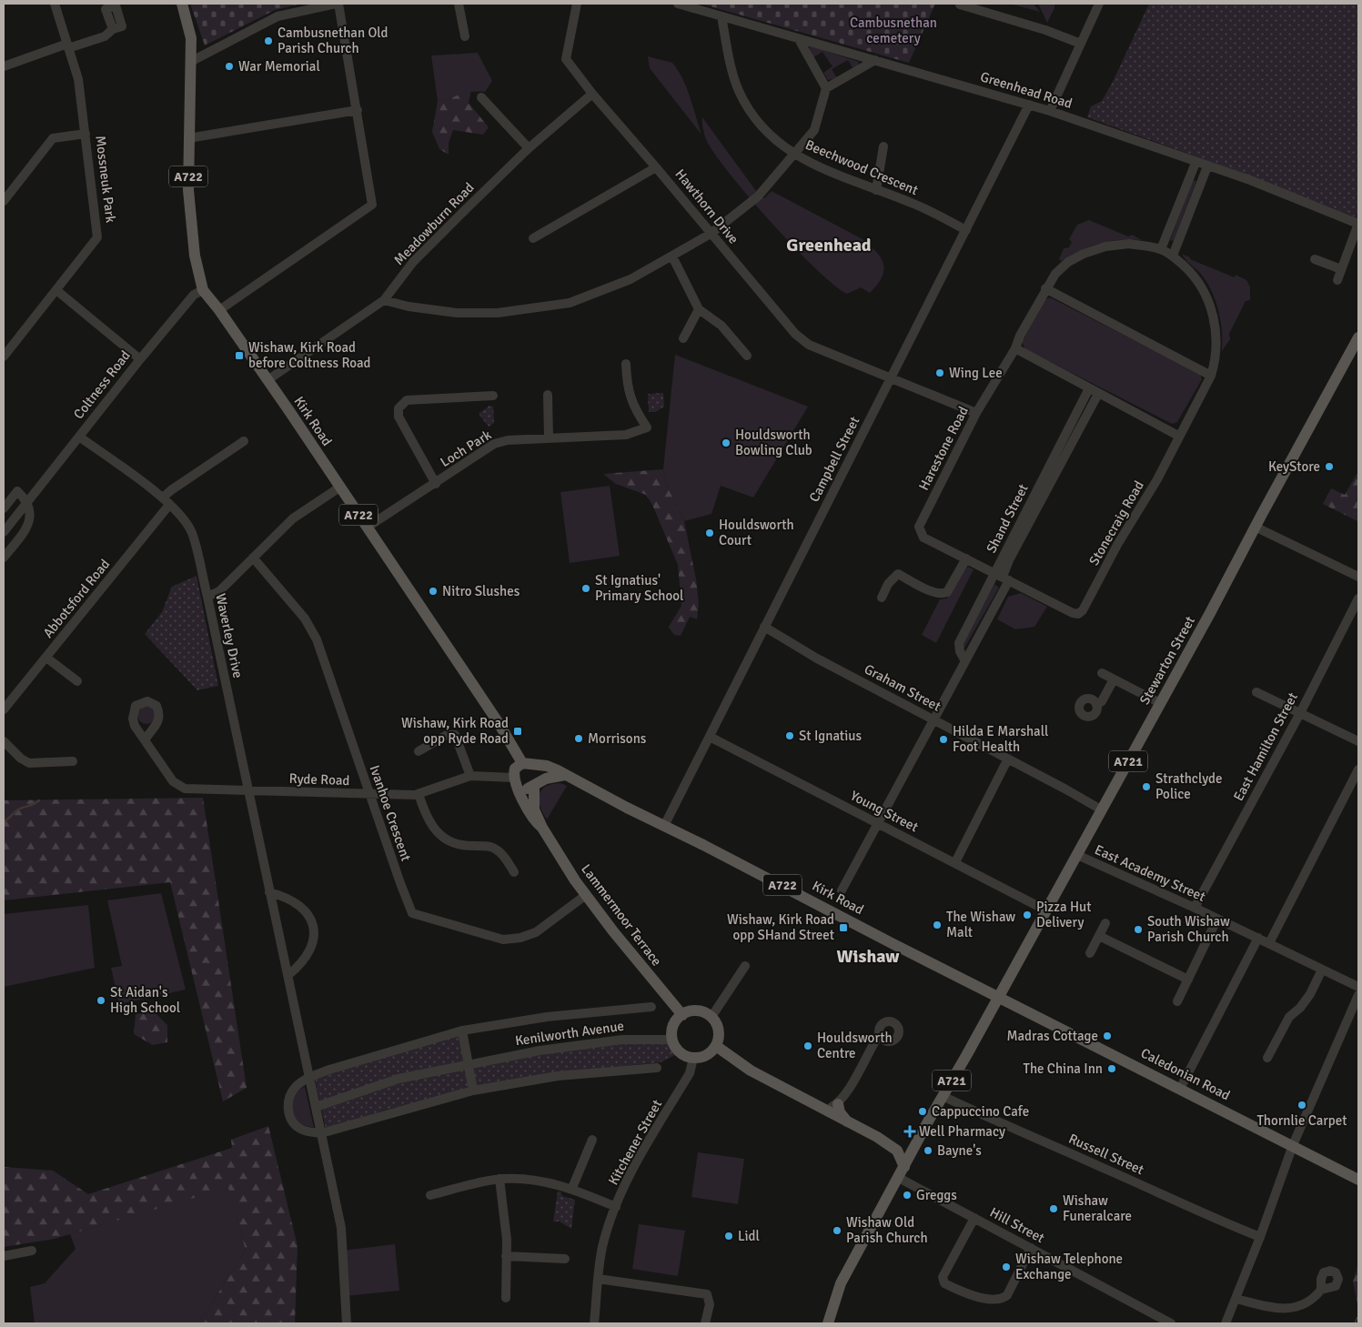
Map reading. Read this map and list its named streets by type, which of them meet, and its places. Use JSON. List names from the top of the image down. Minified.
{"streets":{"main road":["A722","Kirk Road","Stewarton Street","A721","Lammermoor Terrace","Caledonian Road"],"street":["Greenhead Road","Beechwood Crescent","Mossneuk Park","Hawthorn Drive","Meadowburn Road","Coltness Road","Loch Park","Harestone Road","Campbell Street","Shand Street","Stonecraig Road","Abbotsford Road","Waverley Drive","Graham Street","East Hamilton Street","Ryde Road","Young Street","Ivanhoe Crescent","East Academy Street","Kenilworth Avenue","Kitchener Street","Russell Street","Hill Street"]},"crossings":[["Greenhead Road","Beechwood Crescent"],["Greenhead Road","Campbell Street"],["Beechwood Crescent","Campbell Street"],["A722","Kirk Road"],["Hawthorn Drive","Meadowburn Road"],["Hawthorn Drive","Harestone Road"],["Hawthorn Drive","Campbell Street"],["Meadowburn Road","Kirk Road"],["Coltness Road","Kirk Road"],["Coltness Road","Waverley Drive"],["Kirk Road","Loch Park"],["Kirk Road","Campbell Street"],["Kirk Road","Stewarton Street"],["Kirk Road","A721"],["Kirk Road","Ryde Road"],["Kirk Road","Lammermoor Terrace"],["Kirk Road","Caledonian Road"],["Harestone Road","Shand Street"],["Harestone Road","Stonecraig Road"],["Campbell Street","Graham Street"],["Campbell Street","Young Street"],["Shand Street","Stonecraig Road"],["Shand Street","Graham Street"],["Shand Street","Young Street"],["Abbotsford Road","Waverley Drive"],["Waverley Drive","Ryde Road"],["Waverley Drive","Kenilworth Avenue"],["Stewarton Street","Graham Street"],["Stewarton Street","A721"],["Stewarton Street","Young Street"],["Stewarton Street","East Academy Street"],["Stewarton Street","Caledonian Road"],["East Hamilton Street","East Academy Street"],["A721","Caledonian Road"],["A721","Russell Street"],["A721","Hill Street"],["Ryde Road","Ivanhoe Crescent"],["Ryde Road","Lammermoor Terrace"],["Ivanhoe Crescent","Lammermoor Terrace"],["Lammermoor Terrace","Kenilworth Avenue"],["Lammermoor Terrace","Kitchener Street"],["Kenilworth Avenue","Kitchener Street"]],"districts":["Greenhead","Wishaw"],"parks":["Cambusnethan cemetery"],"places":{"other":["Cambusnethan Old Parish Church","War Memorial","Wing Lee","Houldsworth Bowling Club","KeyStore","Houldsworth Court","St Ignatius' Primary School","Nitro Slushes","St Ignatius","Morrisons","Hilda E Marshall Foot Health","Strathclyde Police","Pizza Hut Delivery","The Wishaw Malt","South Wishaw Parish Church","St Aidan's High School","Madras Cottage","Houldsworth Centre","The China Inn","Thornlie Carpet","Cappuccino Cafe","Bayne's","Greggs","Wishaw Funeralcare","Wishaw Old Parish Church","Lidl","Wishaw Telephone Exchange"],"transit":["Wishaw, Kirk Road before Coltness Road","Wishaw, Kirk Road opp Ryde Road","Wishaw, Kirk Road opp SHand Street"],"health":["Well Pharmacy"]}}
